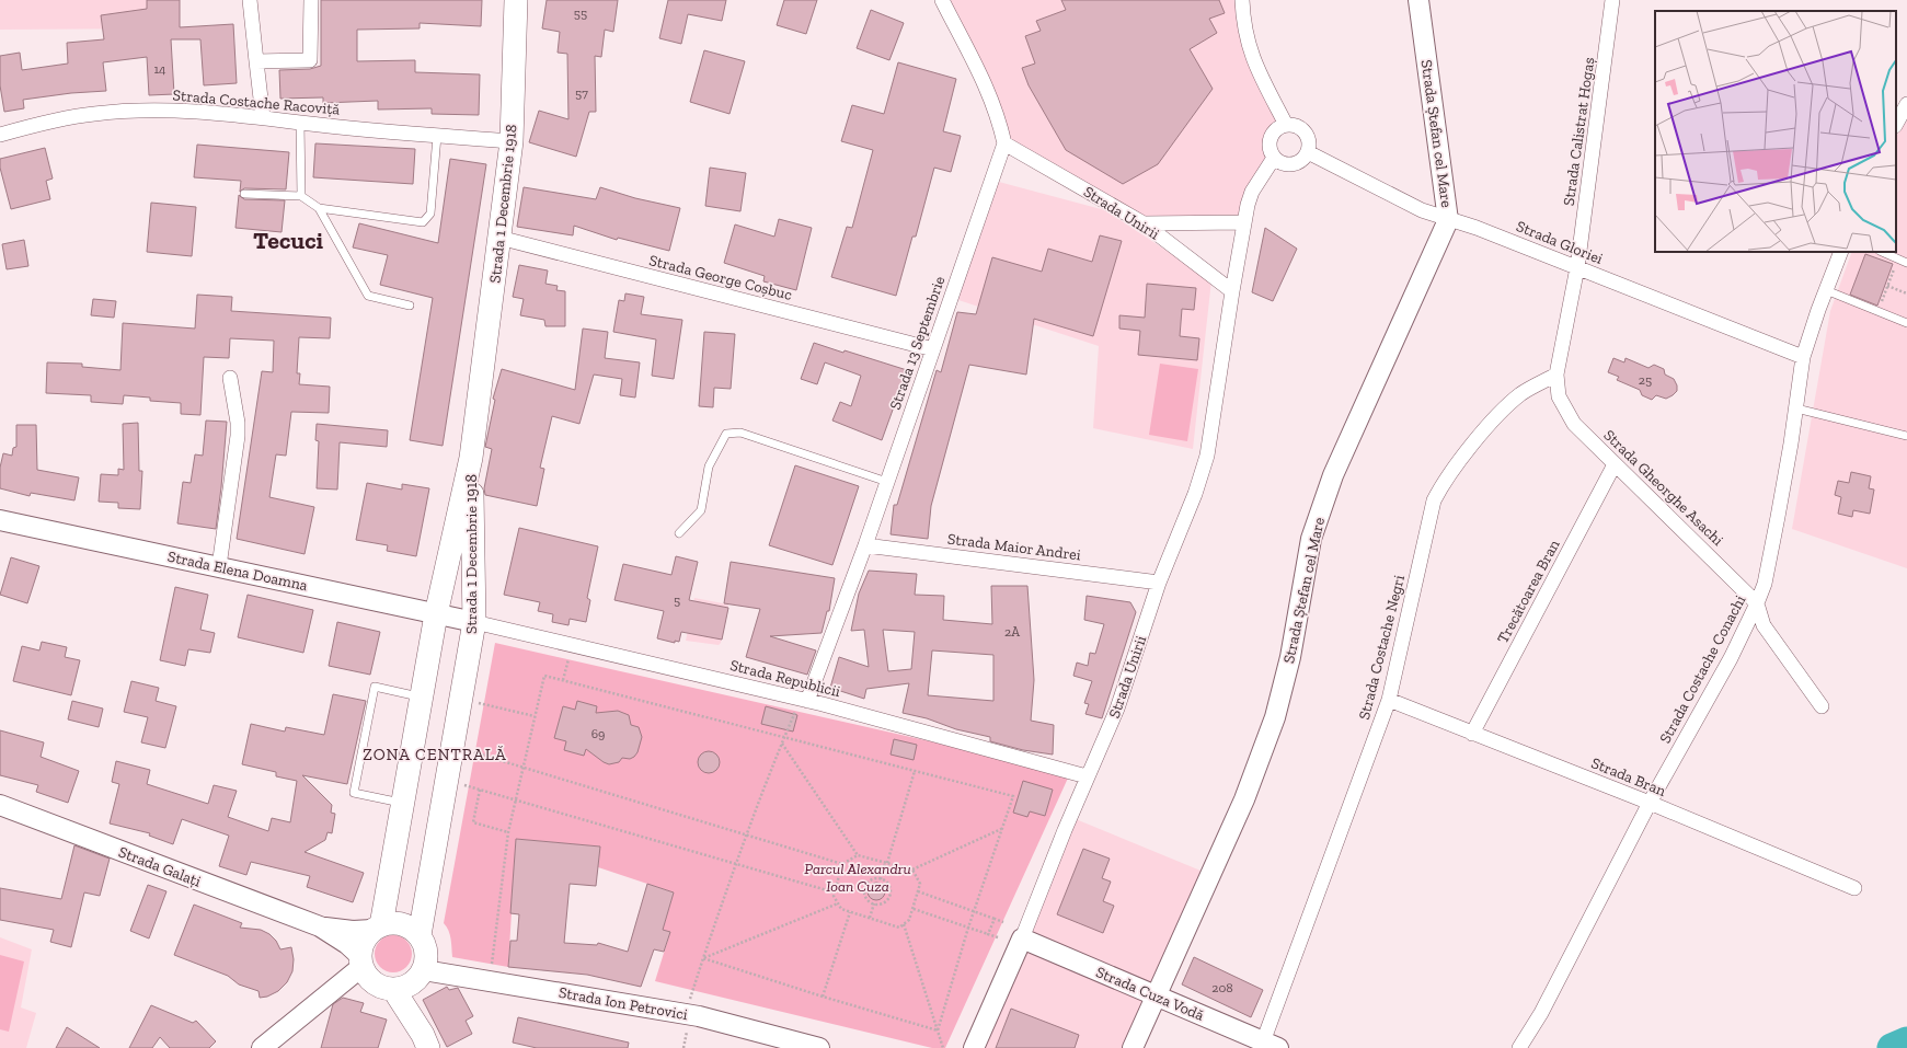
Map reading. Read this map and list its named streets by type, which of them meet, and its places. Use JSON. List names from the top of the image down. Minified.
{"streets":{"main road":["Strada 1 Decembrie 1918"],"street":["Strada Costache Racoviță","Strada Calistrat Hogaș","Strada Ștefan cel Mare","Strada Unirii","Strada Gloriei","Strada George Coșbuc","Strada 13 Septembrie","Strada Gheorghe Asachi","Strada Maior Andrei","Strada Elena Doamna","Trecătoarea Bran","Strada Costache Negri","Strada Costache Conachi","Strada Republicii","Strada Bran","Strada Galați","Strada Cuza Vodă","Strada Ion Petrovici"]},"crossings":[["Strada Costache Racoviță","Strada 1 Decembrie 1918"],["Strada Calistrat Hogaș","Strada Gloriei"],["Strada Calistrat Hogaș","Strada Gheorghe Asachi"],["Strada Ștefan cel Mare","Strada Gloriei"],["Strada Ștefan cel Mare","Strada Cuza Vodă"],["Strada 1 Decembrie 1918","Strada George Coșbuc"],["Strada 1 Decembrie 1918","Strada Elena Doamna"],["Strada 1 Decembrie 1918","Strada Republicii"],["Strada 1 Decembrie 1918","Strada Galați"],["Strada 1 Decembrie 1918","Strada Ion Petrovici"],["Strada Unirii","Strada Gloriei"],["Strada Unirii","Strada 13 Septembrie"],["Strada Unirii","Strada Maior Andrei"],["Strada Unirii","Strada Republicii"],["Strada Unirii","Strada Cuza Vodă"],["Strada Gloriei","Strada Gheorghe Asachi"],["Strada Gloriei","Strada Costache Conachi"],["Strada George Coșbuc","Strada 13 Septembrie"],["Strada 13 Septembrie","Strada Maior Andrei"],["Strada 13 Septembrie","Strada Republicii"],["Strada Gheorghe Asachi","Trecătoarea Bran"],["Strada Gheorghe Asachi","Strada Costache Negri"],["Strada Gheorghe Asachi","Strada Costache Conachi"],["Strada Elena Doamna","Strada Republicii"],["Trecătoarea Bran","Strada Bran"],["Strada Costache Negri","Strada Bran"],["Strada Costache Negri","Strada Cuza Vodă"],["Strada Costache Conachi","Strada Bran"],["Strada Galați","Strada Ion Petrovici"]],"districts":["Tecuci","ZONA CENTRALĂ"],"parks":["Parcul Alexandru Ioan Cuza"],"house_numbers":["55","14","57","25","5","2A","69","208"]}
